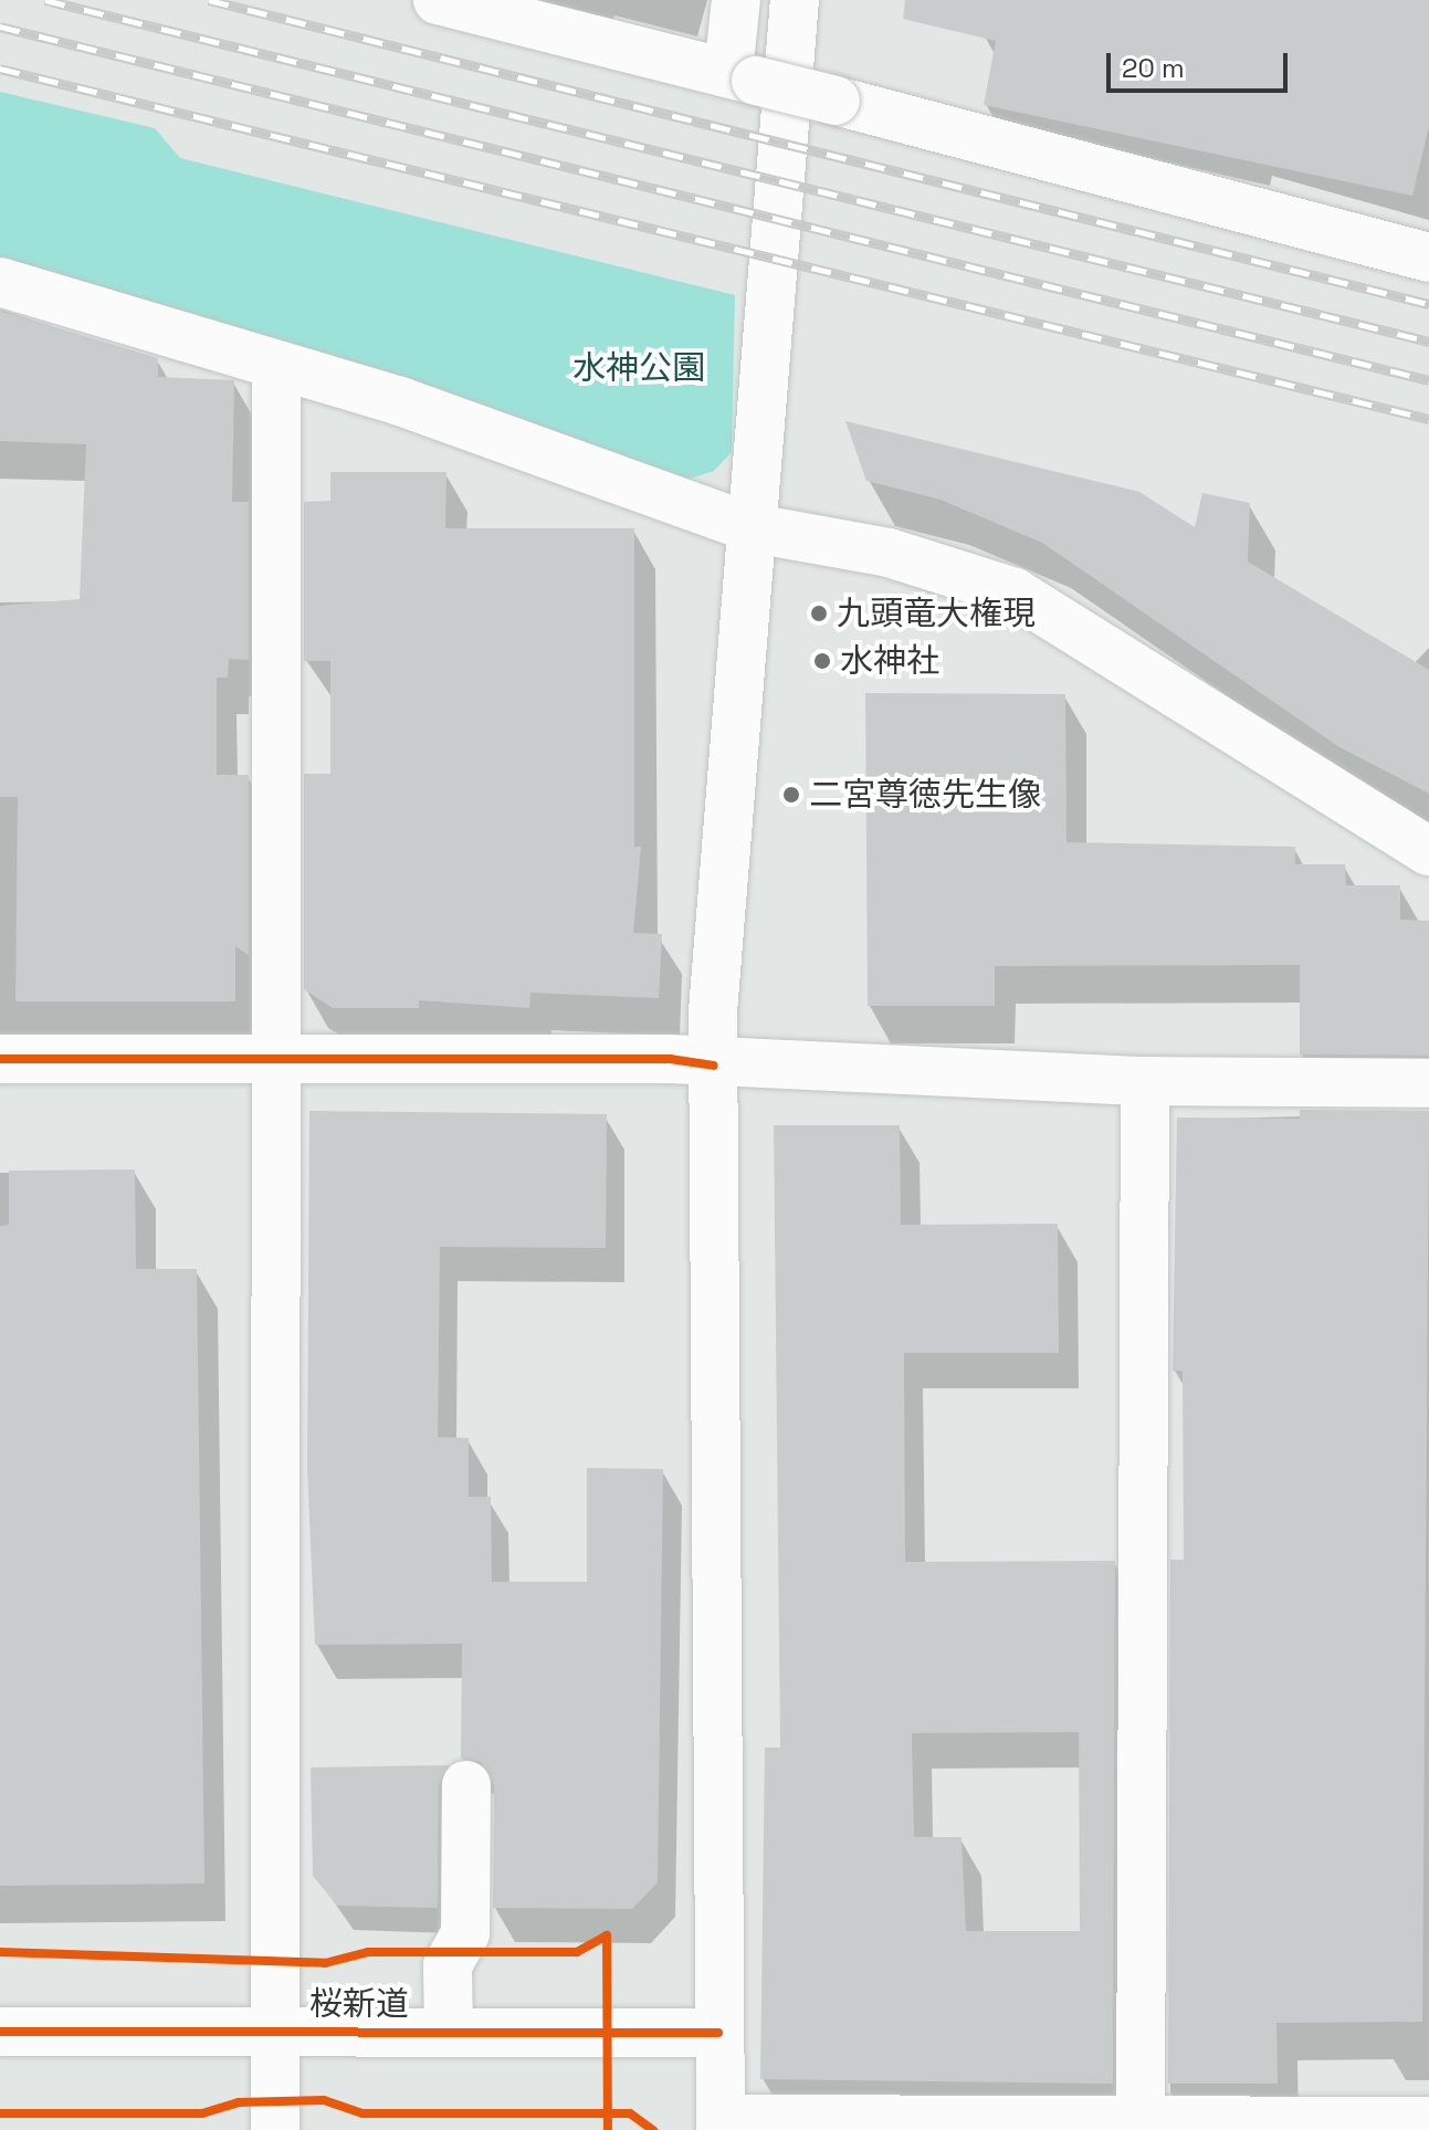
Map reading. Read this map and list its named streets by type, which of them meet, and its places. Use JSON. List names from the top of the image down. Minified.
{"streets":{"street":["桜新道"]},"parks":["水神公園"],"places":["九頭竜大権現","水神社","二宮尊徳先生像"],"scale_bar":"20 m"}
